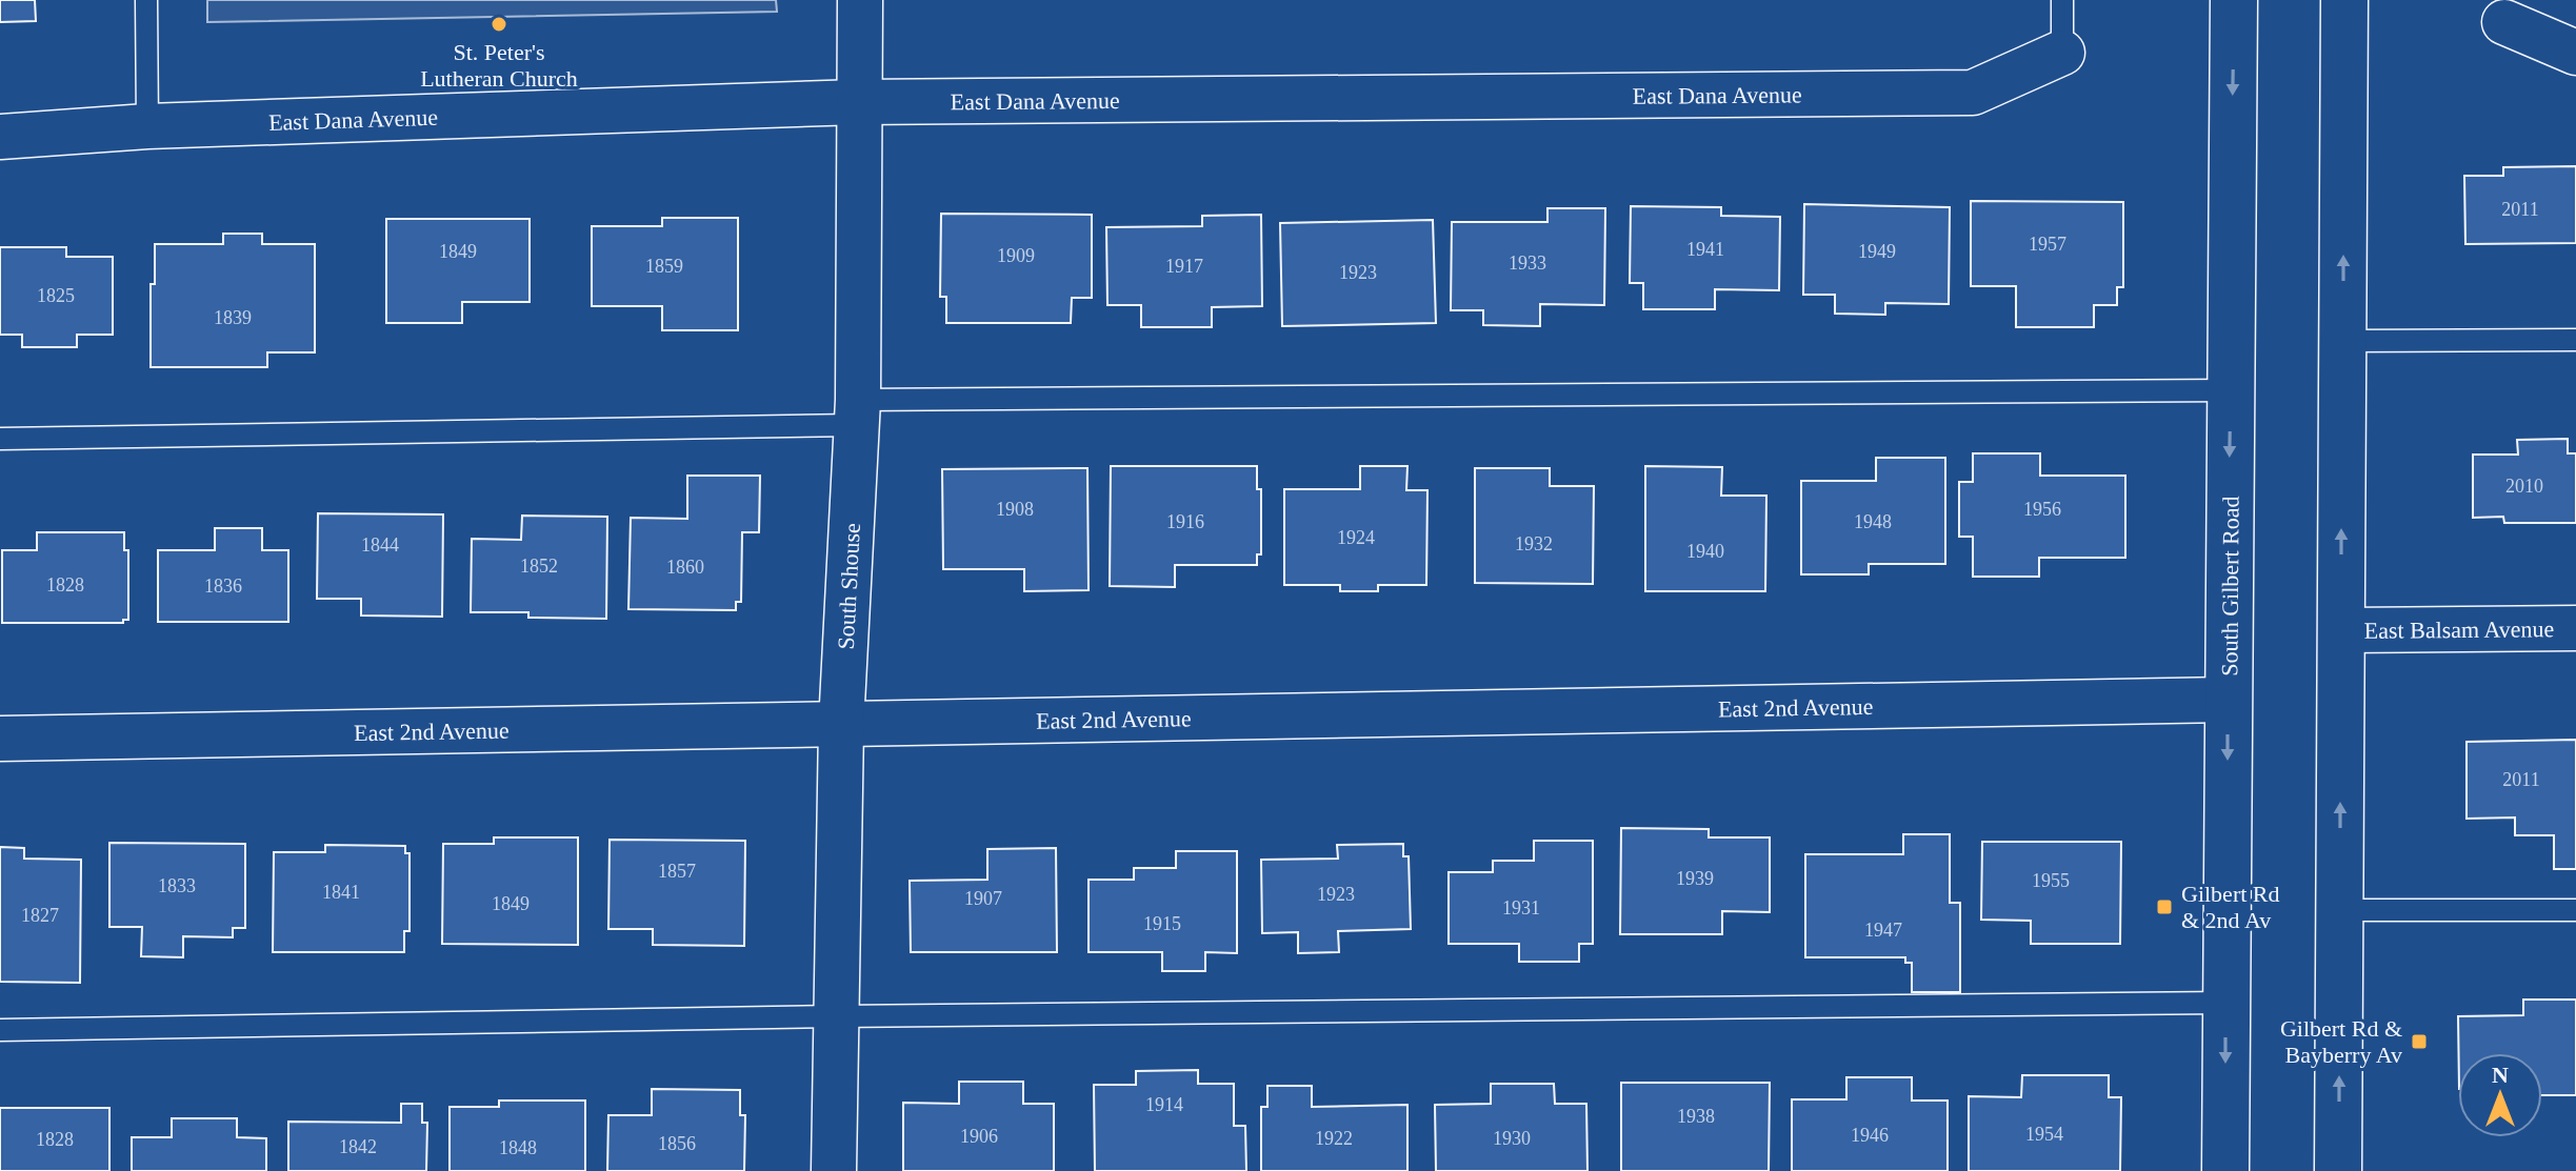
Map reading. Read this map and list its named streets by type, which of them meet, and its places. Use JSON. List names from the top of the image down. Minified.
{"streets":{"main road":["South Gilbert Road"],"street":["East Dana Avenue","South Shouse","East Balsam Avenue","East 2nd Avenue"]},"crossings":[["East Dana Avenue","South Shouse"],["South Shouse","East 2nd Avenue"],["South Gilbert Road","East 2nd Avenue"]],"places":{"other":["St. Peter's Lutheran Church"],"transit":["Gilbert Rd & 2nd Av","Gilbert Rd & Bayberry Av"]},"house_numbers":["2011","1957","1941","1849","1949","1909","1933","1859","1917","1923","1825","1839","2010","1908","1956","1916","1948","1924","1932","1844","1940","1852","1860","1828","1836","2011","1857","1939","1955","1833","1841","1923","1907","1849","1931","1827","1915","1947","1914","1938","1954","1946","1906","1922","1930","1828","1856","1842","1848"],"north":"top"}
